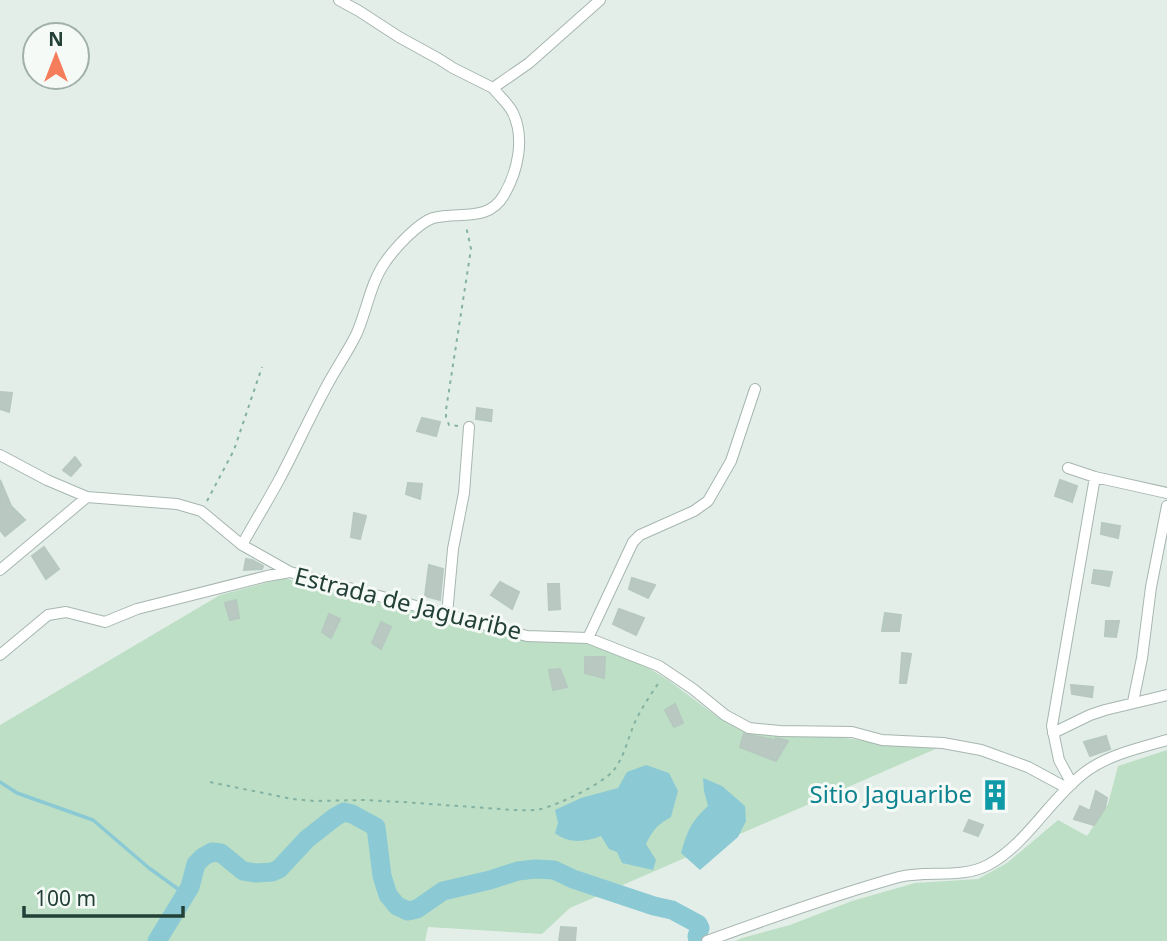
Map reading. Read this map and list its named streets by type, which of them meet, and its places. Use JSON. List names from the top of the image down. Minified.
{"streets":{"street":["Estrada de Jaguaribe"]},"places":{"building":["Sitio Jaguaribe"]},"scale_bar":"100 m","north":"top"}
